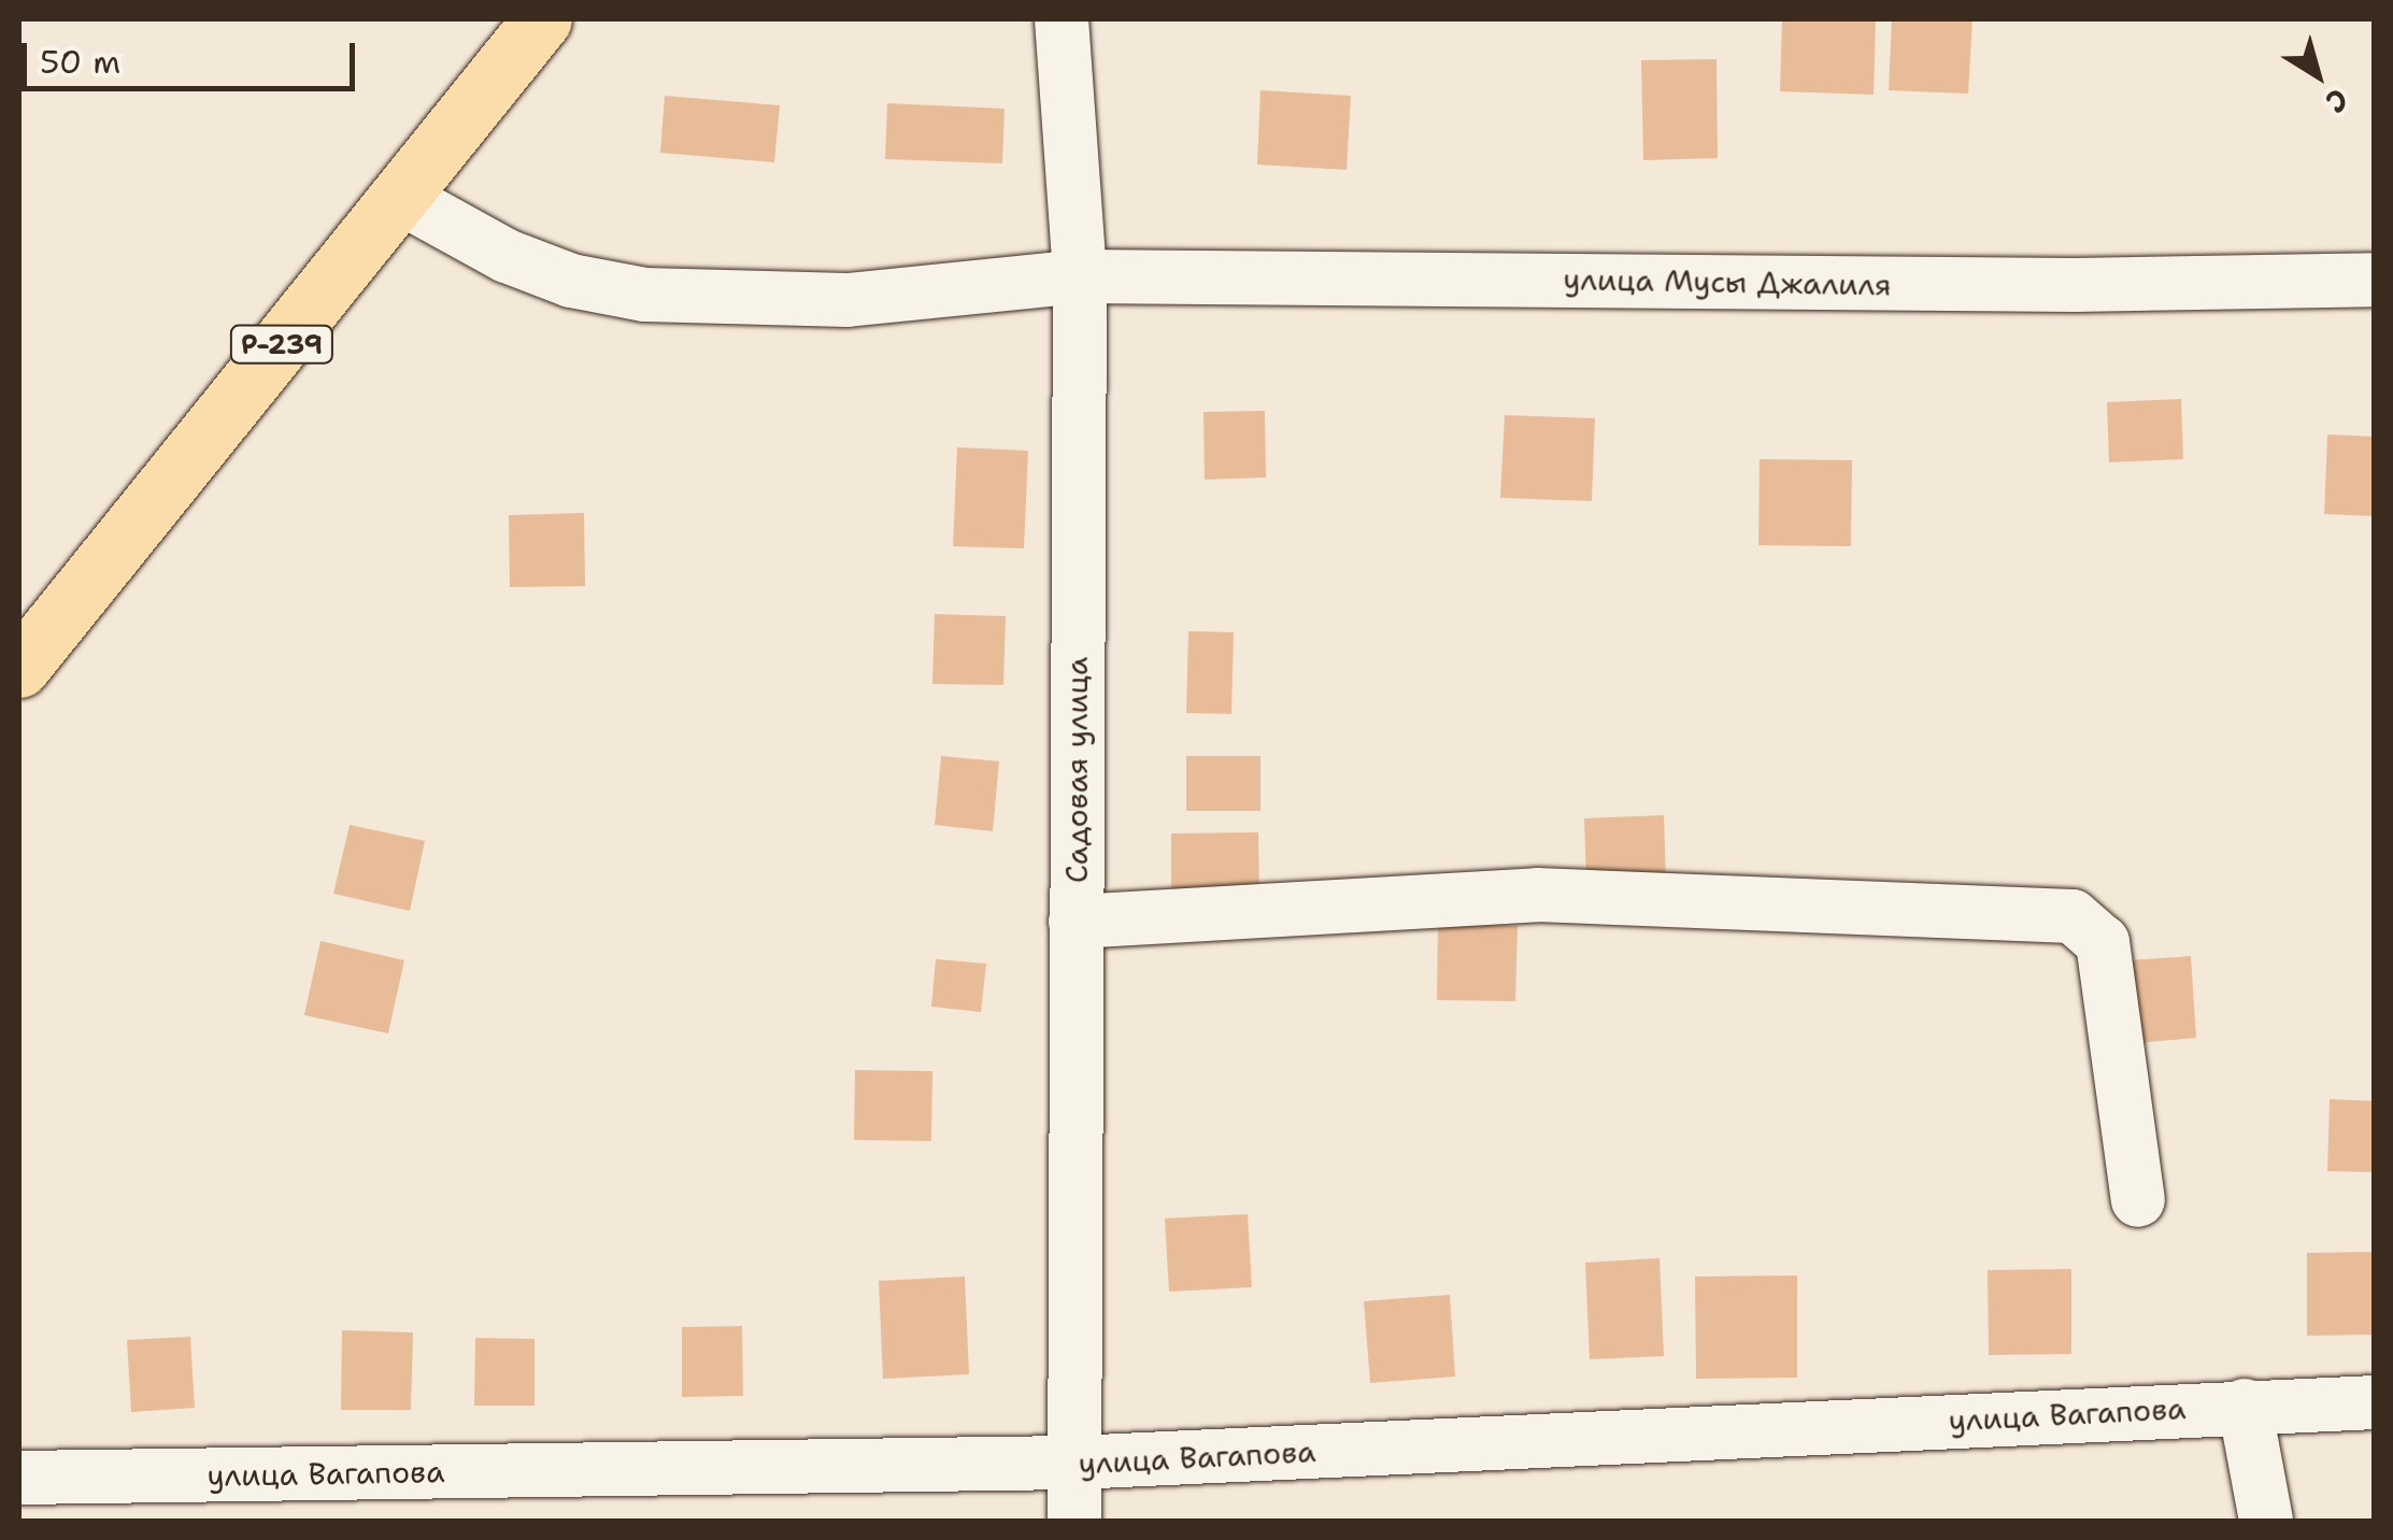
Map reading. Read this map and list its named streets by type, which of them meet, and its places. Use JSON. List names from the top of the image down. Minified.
{"streets":{"highway":["Р-239"],"street":["улица Мусы Джалиля","Садовая улица","улица Вагапова"]},"crossings":[["улица Мусы Джалиля","Р-239"],["улица Мусы Джалиля","Садовая улица"],["Садовая улица","улица Вагапова"]],"scale_bar":"50 m","north":"bottom right"}
